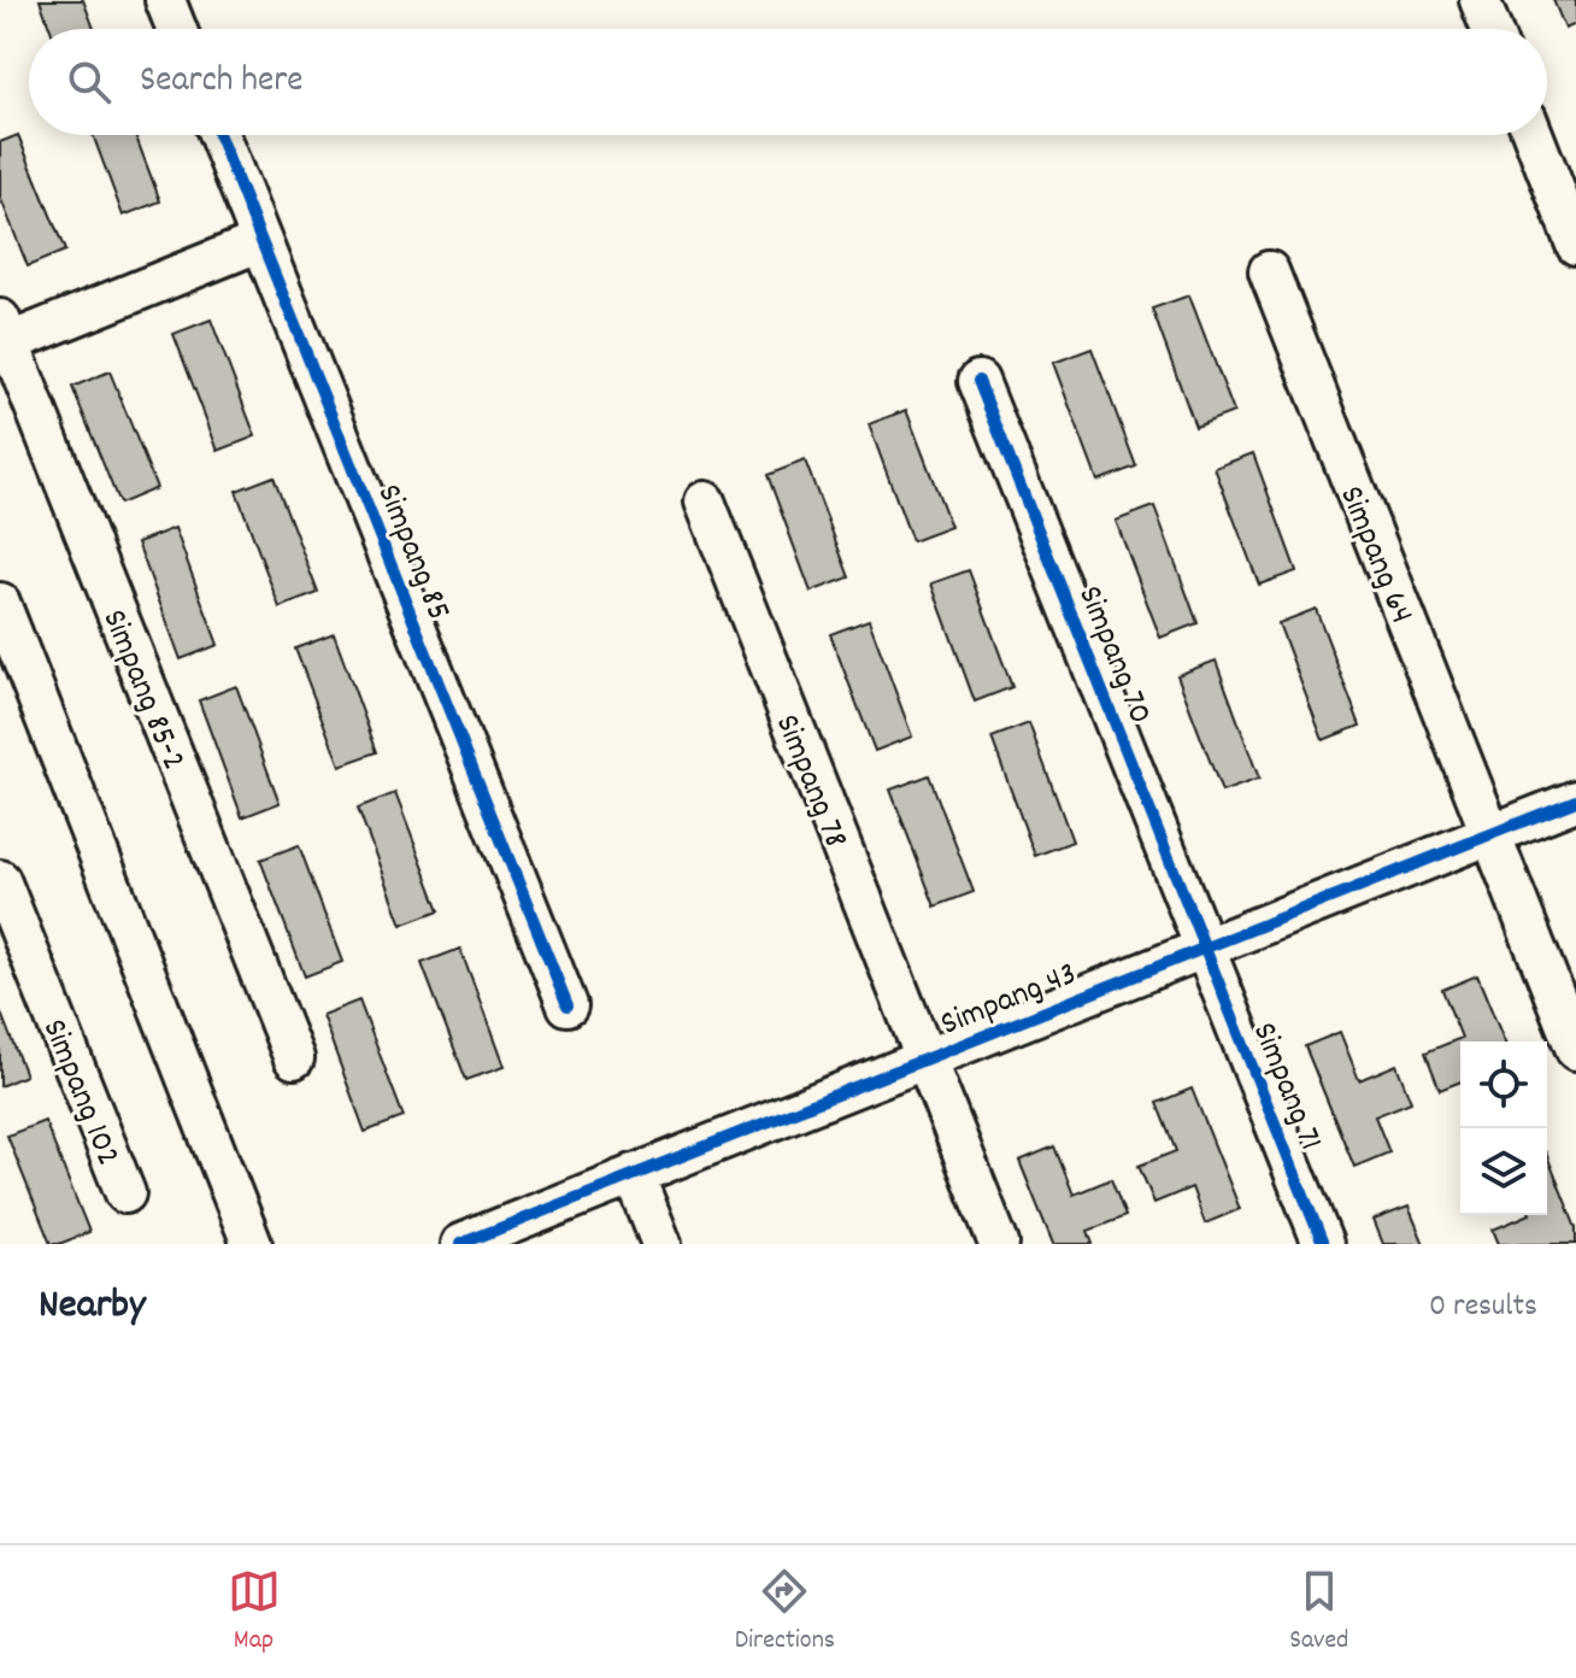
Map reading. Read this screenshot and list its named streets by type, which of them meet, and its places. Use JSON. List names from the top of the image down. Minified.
{"streets":{"street":["Simpang 85","Simpang 64","Simpang 70","Simpang 85-2","Simpang 78","Simpang 43","Simpang 71","Simpang 102"]},"crossings":[["Simpang 64","Simpang 43"],["Simpang 70","Simpang 43"],["Simpang 70","Simpang 71"],["Simpang 78","Simpang 43"],["Simpang 43","Simpang 71"]],"page":{"search":"Search here","heading":["Nearby","0 results"],"nav":["Map","Directions","Saved"]}}
